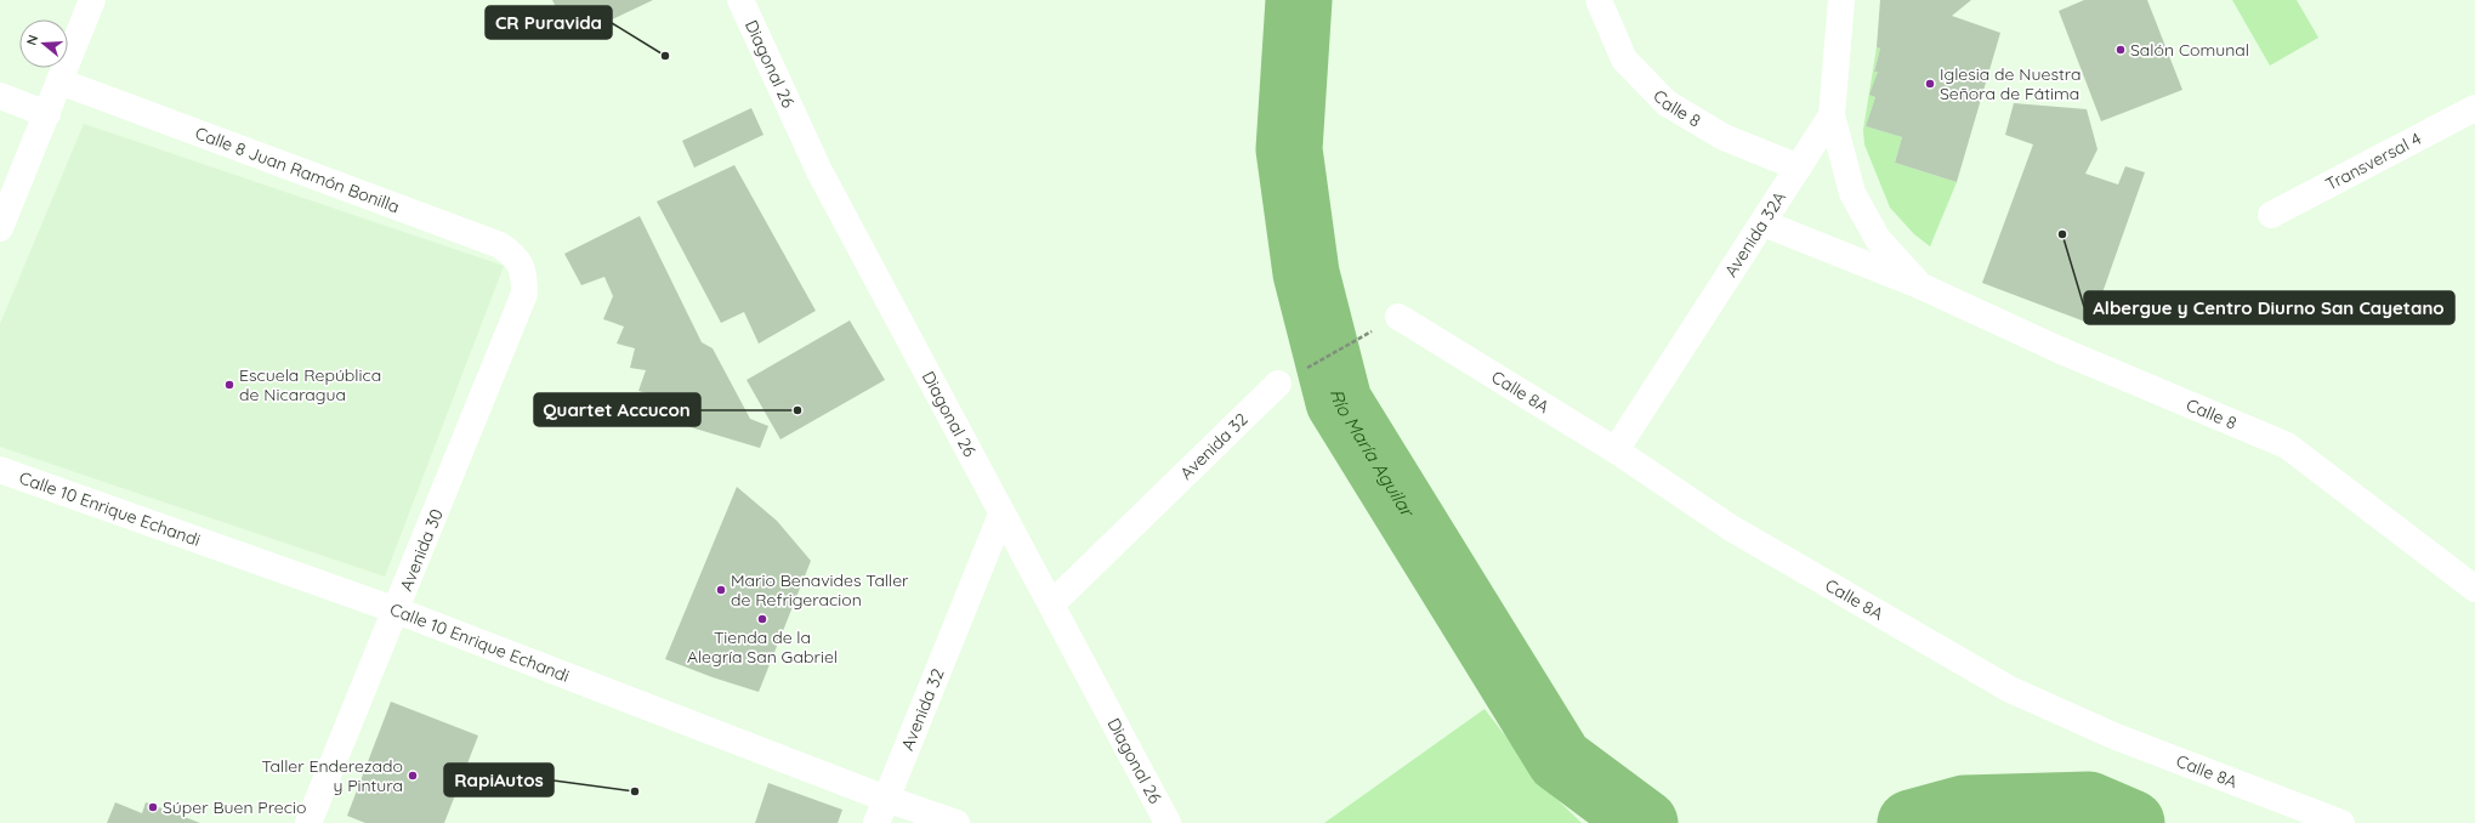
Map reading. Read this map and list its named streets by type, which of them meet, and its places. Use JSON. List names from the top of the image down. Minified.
{"streets":{"street":["Diagonal 26","Calle 8","Transversal 4","Calle 8 Juan Ramón Bonilla","Avenida 32A","Calle 8A","Avenida 32","Calle 10 Enrique Echandi","Avenida 30"]},"crossings":[["Diagonal 26","Avenida 32"],["Calle 8","Avenida 32A"],["Calle 8 Juan Ramón Bonilla","Avenida 30"],["Avenida 32A","Calle 8A"],["Avenida 32","Calle 10 Enrique Echandi"],["Calle 10 Enrique Echandi","Avenida 30"]],"water":["Río María Aguilar"],"places":["Salón Comunal","CR Puravida","Iglesia de Nuestra Señora de Fátima","Albergue y Centro Diurno San Cayetano","Escuela República de Nicaragua","Quartet Accucon","Mario Benavides Taller de Refrigeracion","Tienda de la Alegría San Gabriel","Taller Enderezado y Pintura","RapiAutos","Súper Buen Precio"],"north":"left"}
